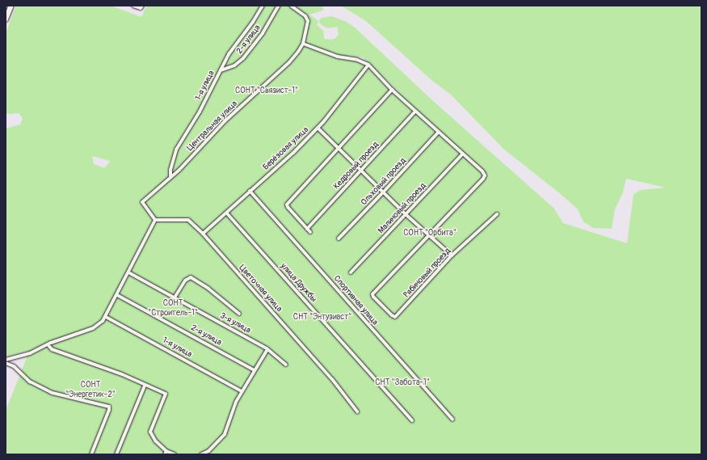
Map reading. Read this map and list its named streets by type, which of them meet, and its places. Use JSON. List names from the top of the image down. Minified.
{"streets":{"street":["2-я улица","1-я улица","Центральная улица","Берёзовая улица","Кедровый проезд","Ольховый проезд","Малиновый проезд","Рябиновый проезд","улица Дружбы","Цветочная улица","Спортивная улица","3-я улица"]},"crossings":[["2-я улица","1-я улица"],["1-я улица","Центральная улица"],["Центральная улица","Цветочная улица"],["Берёзовая улица","улица Дружбы"],["Берёзовая улица","Цветочная улица"],["Берёзовая улица","Спортивная улица"]],"parks":["СОНТ \"Связист-1\"","СОНТ \"Орбита\"","СОНТ \"Строитель-1\"","СНТ \"Энтузиаст\"","СНТ \"Забота-1\"","СОНТ \"Энергетик-2\""]}
